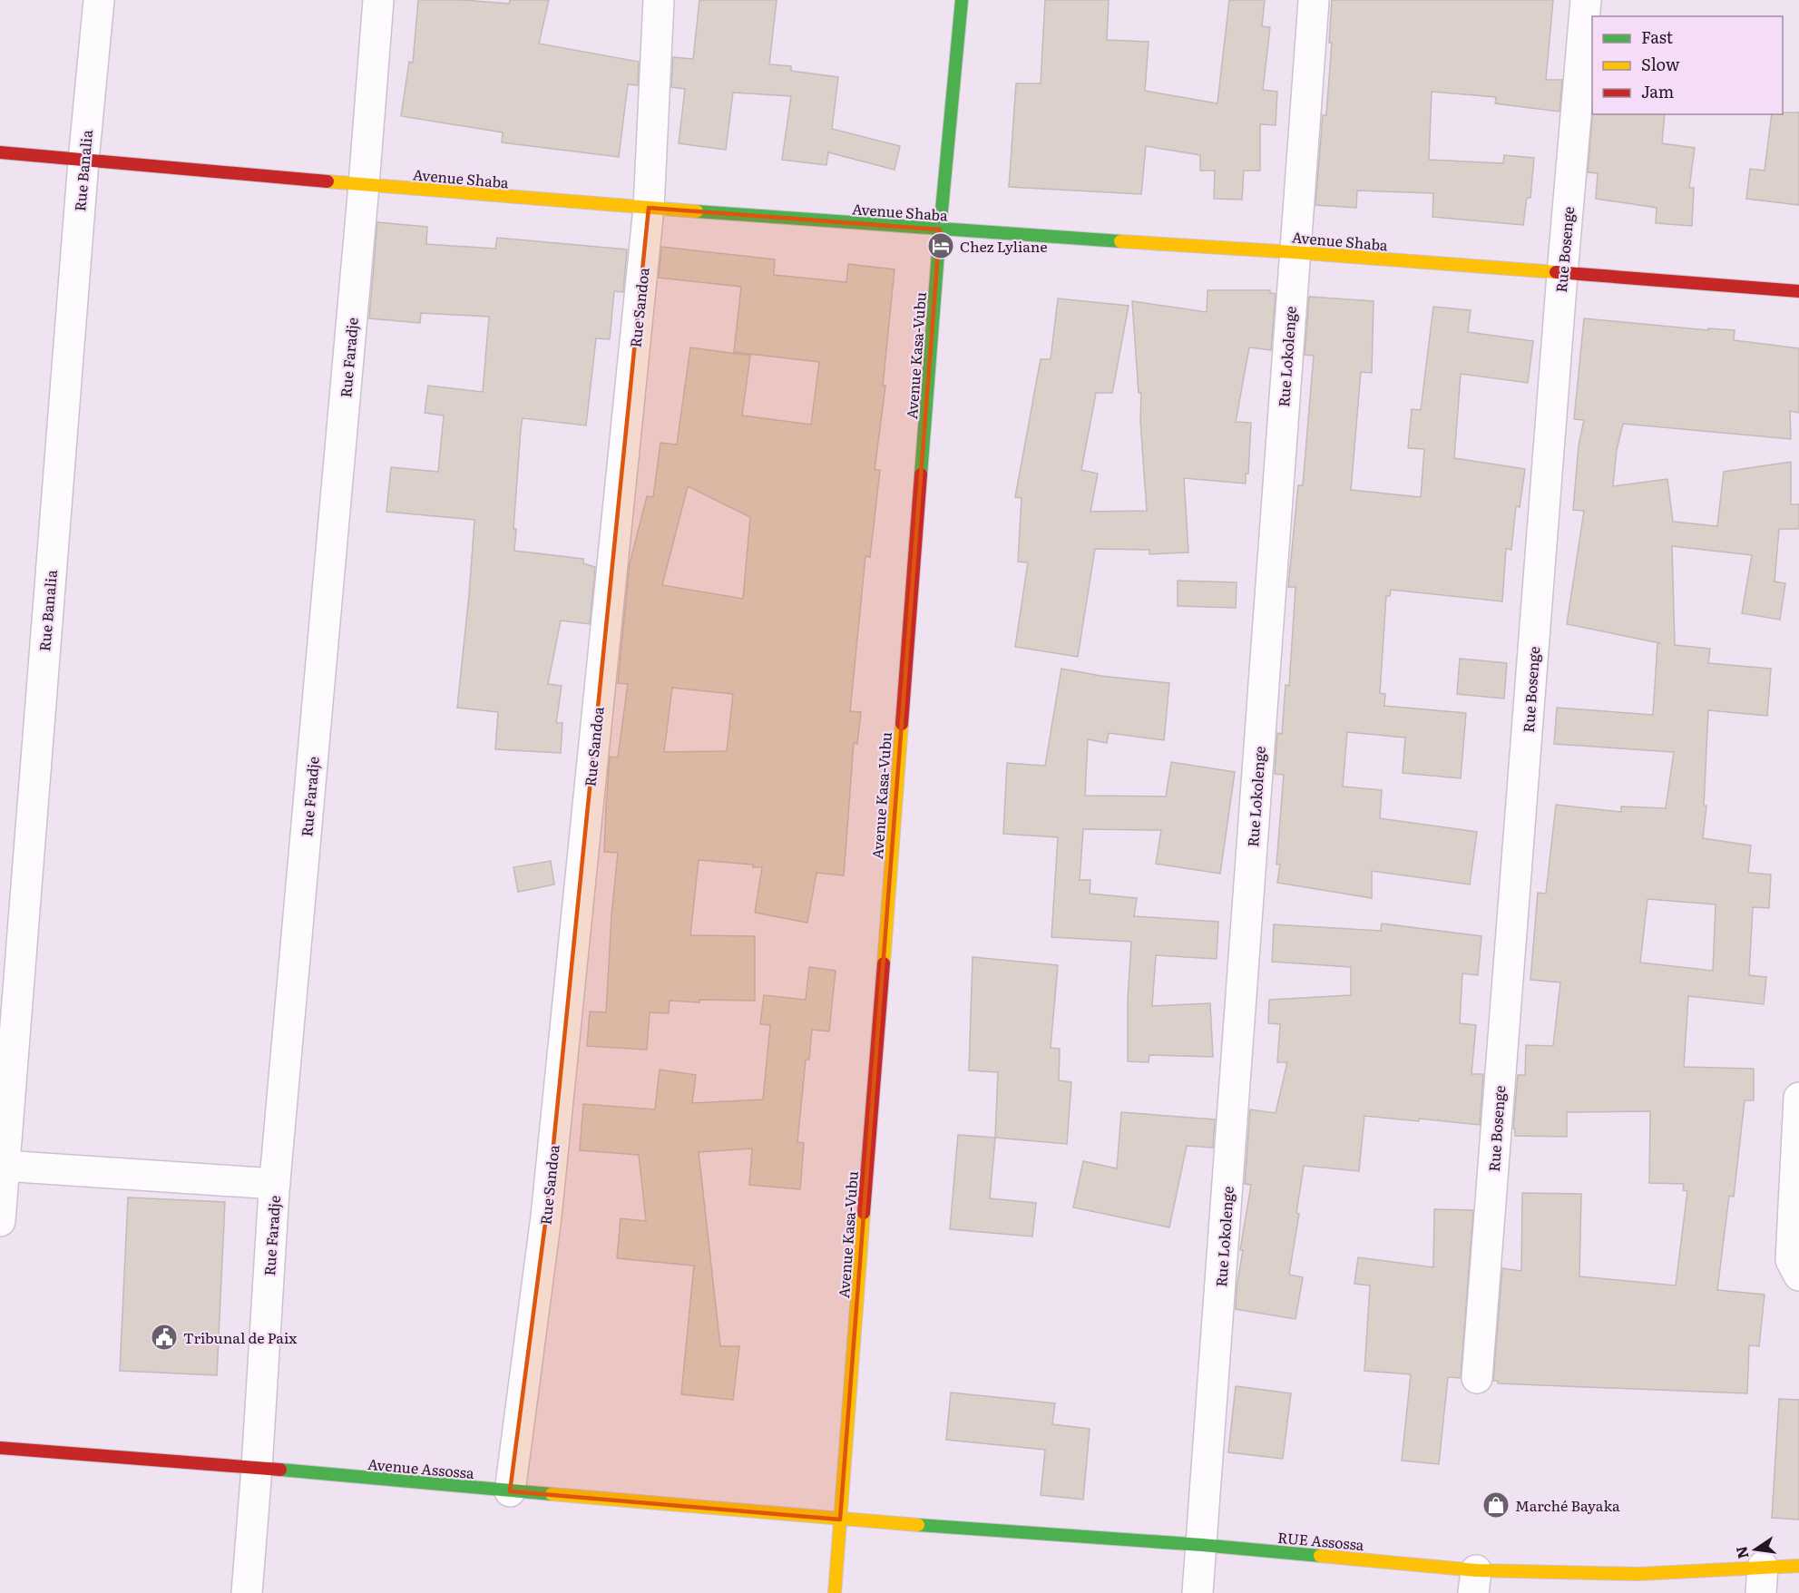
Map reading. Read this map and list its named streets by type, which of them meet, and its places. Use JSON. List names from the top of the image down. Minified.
{"streets":{"street":["Rue Banalia","Avenue Shaba","Rue Bosenge","Rue Sandoa","Avenue Kasa-Vubu","Rue Lokolenge","Rue Faradje","Avenue Assossa","RUE Assossa"]},"crossings":[["Rue Banalia","Avenue Shaba"],["Avenue Shaba","Rue Bosenge"],["Avenue Shaba","Rue Sandoa"],["Avenue Shaba","Avenue Kasa-Vubu"],["Avenue Shaba","Rue Lokolenge"],["Avenue Shaba","Rue Faradje"],["Rue Sandoa","Avenue Assossa"],["Avenue Kasa-Vubu","Avenue Assossa"],["Avenue Kasa-Vubu","RUE Assossa"],["Rue Lokolenge","RUE Assossa"],["Rue Faradje","Avenue Assossa"],["Avenue Assossa","RUE Assossa"]],"places":{"hotel":["Chez Lyliane"],"public building":["Tribunal de Paix"],"shop":["Marché Bayaka"]},"legend":["Fast","Slow","Jam"],"north":"left"}
